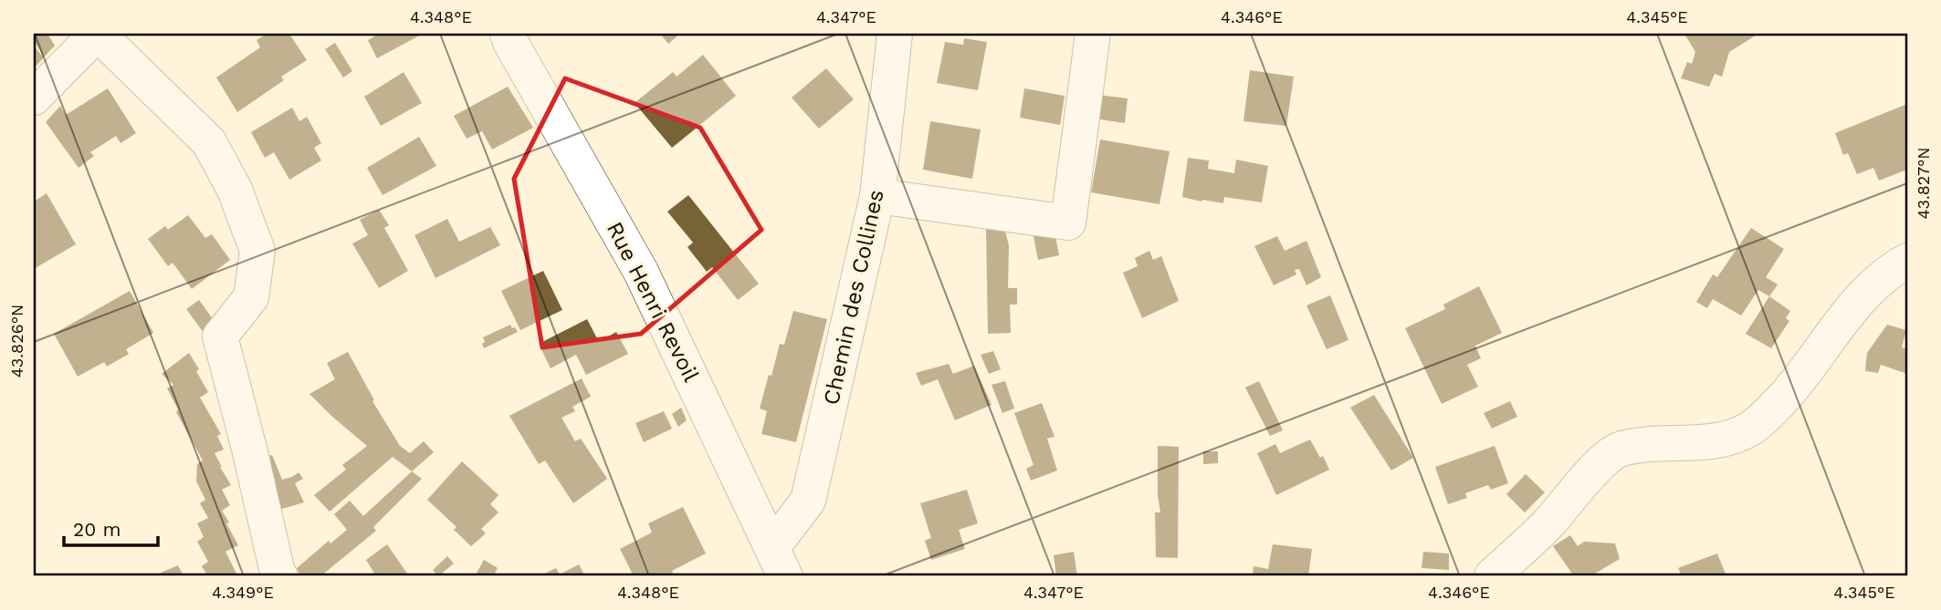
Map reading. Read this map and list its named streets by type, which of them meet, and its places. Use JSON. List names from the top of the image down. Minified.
{"streets":{"street":["Chemin des Collines","Rue Henri Revoil"]},"crossings":[["Chemin des Collines","Rue Henri Revoil"]],"scale_bar":"20 m","coordinates":["4.348°E","4.347°E","4.346°E","4.345°E","43.827°N","43.826°N","4.349°E"]}
